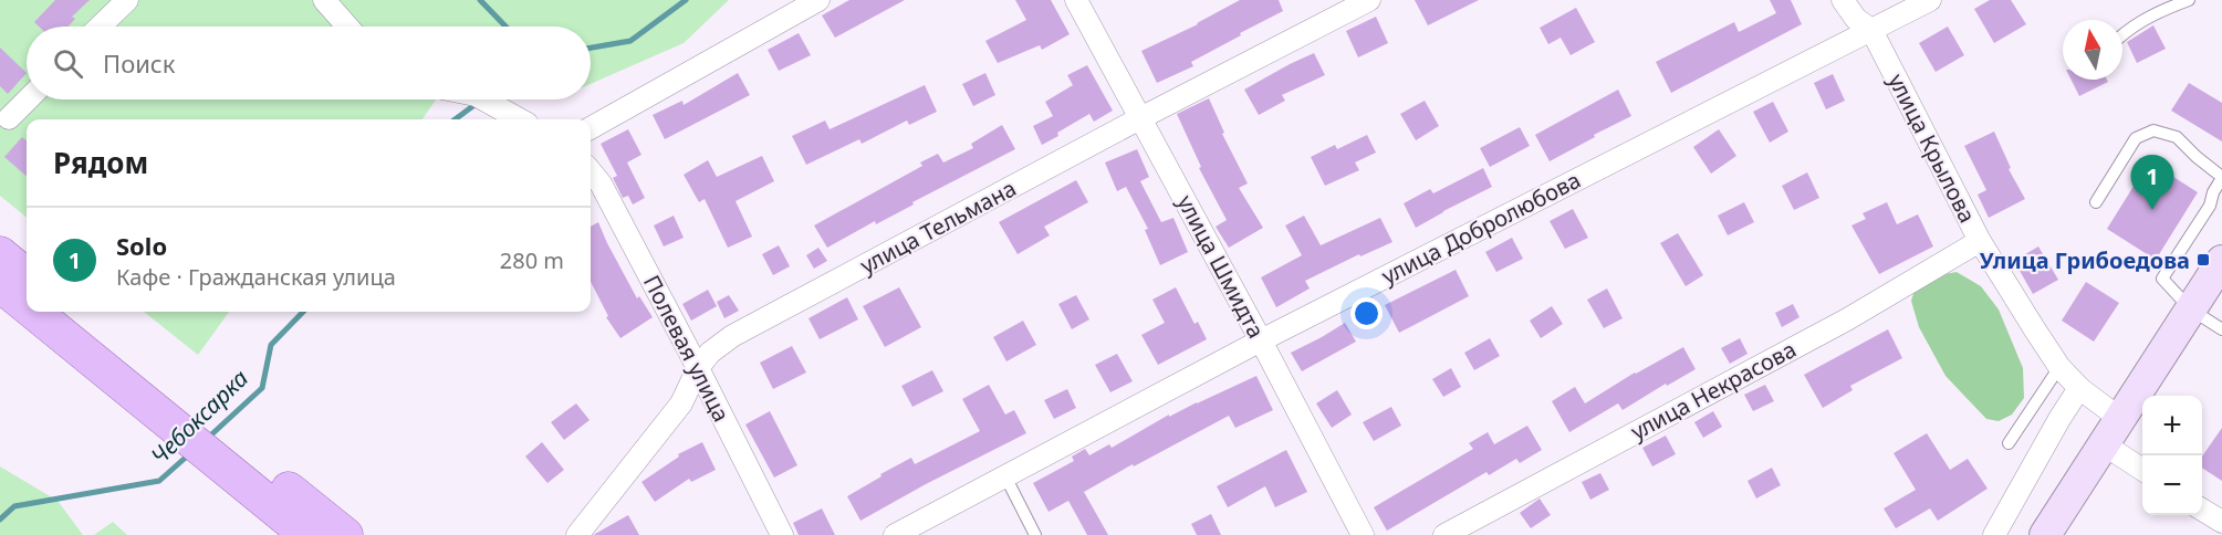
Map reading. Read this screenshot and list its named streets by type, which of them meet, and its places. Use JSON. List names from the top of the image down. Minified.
{"streets":{"street":["улица Крылова","улица Тельмана","улица Добролюбова","улица Шмидта","Полевая улица","улица Некрасова"]},"crossings":[["улица Крылова","улица Добролюбова"],["улица Крылова","улица Некрасова"],["улица Тельмана","улица Шмидта"],["улица Тельмана","Полевая улица"],["улица Добролюбова","улица Шмидта"]],"water":["Чебоксарка"],"places":{"transit":["Улица Грибоедова"]},"north":"top","page":{"search":"Поиск","heading":"Рядом","pins":"1","list":[{"mark":"1","name":"Solo","note":"Кафе · Гражданская улица","value":"280 m"}],"map_buttons":["+","−"]}}
